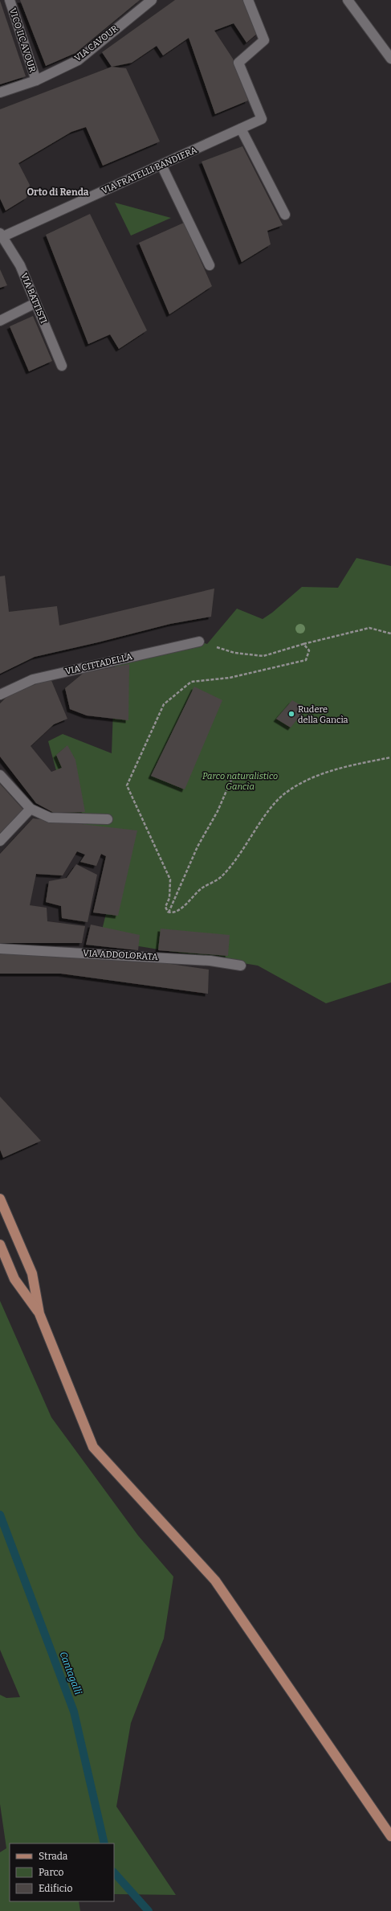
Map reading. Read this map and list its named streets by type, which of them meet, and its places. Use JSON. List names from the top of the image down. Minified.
{"streets":{"street":["VICO IIC AVOUR","VIA CAVOUR","VIA FRATELLI BANDIERA","VIA BATTISTI","VIA CITTADELLA","VIA ADDOLORATA"]},"crossings":[["VICO IIC AVOUR","VIA CAVOUR"],["VIA FRATELLI BANDIERA","VIA BATTISTI"]],"districts":["Orto di Renda"],"water":["Cantagalli"],"parks":["Parco naturalistico Gancìa"],"places":["Rudere della Gancìa"],"legend":["Strada","Parco","Edificio"]}
